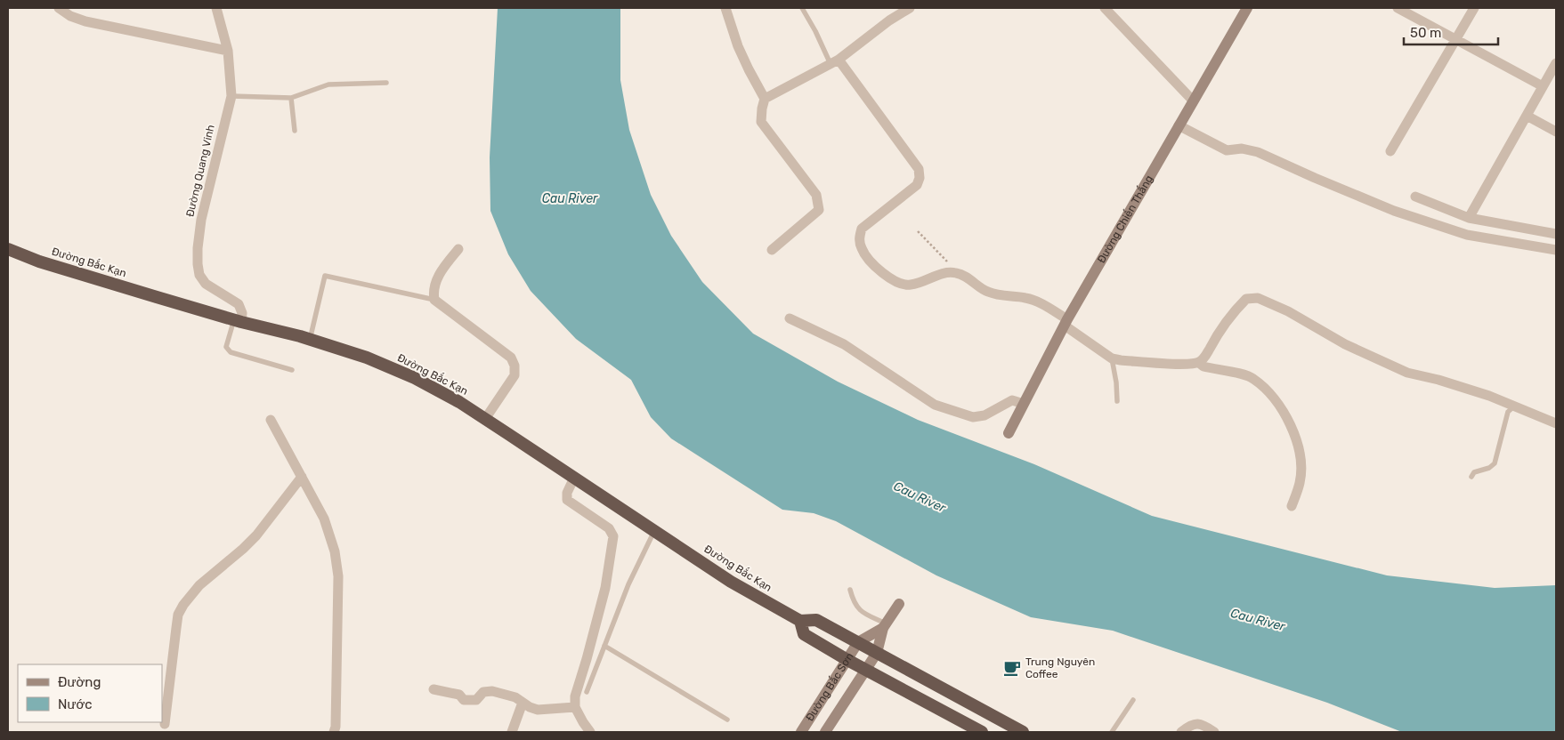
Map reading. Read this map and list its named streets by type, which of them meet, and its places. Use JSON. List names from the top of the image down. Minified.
{"streets":{"highway":["Đường Bắc Kạn"],"main road":["Đường Chiến Thắng","Đường Bắc Sơn"],"street":["Đường Quang Vinh"]},"crossings":[["Đường Quang Vinh","Đường Bắc Kạn"],["Đường Bắc Kạn","Đường Bắc Sơn"]],"water":["Cau River"],"places":{"cafe":["Trung Nguyên Coffee"]},"legend":["Đường","Nước"],"scale_bar":"50 m"}
